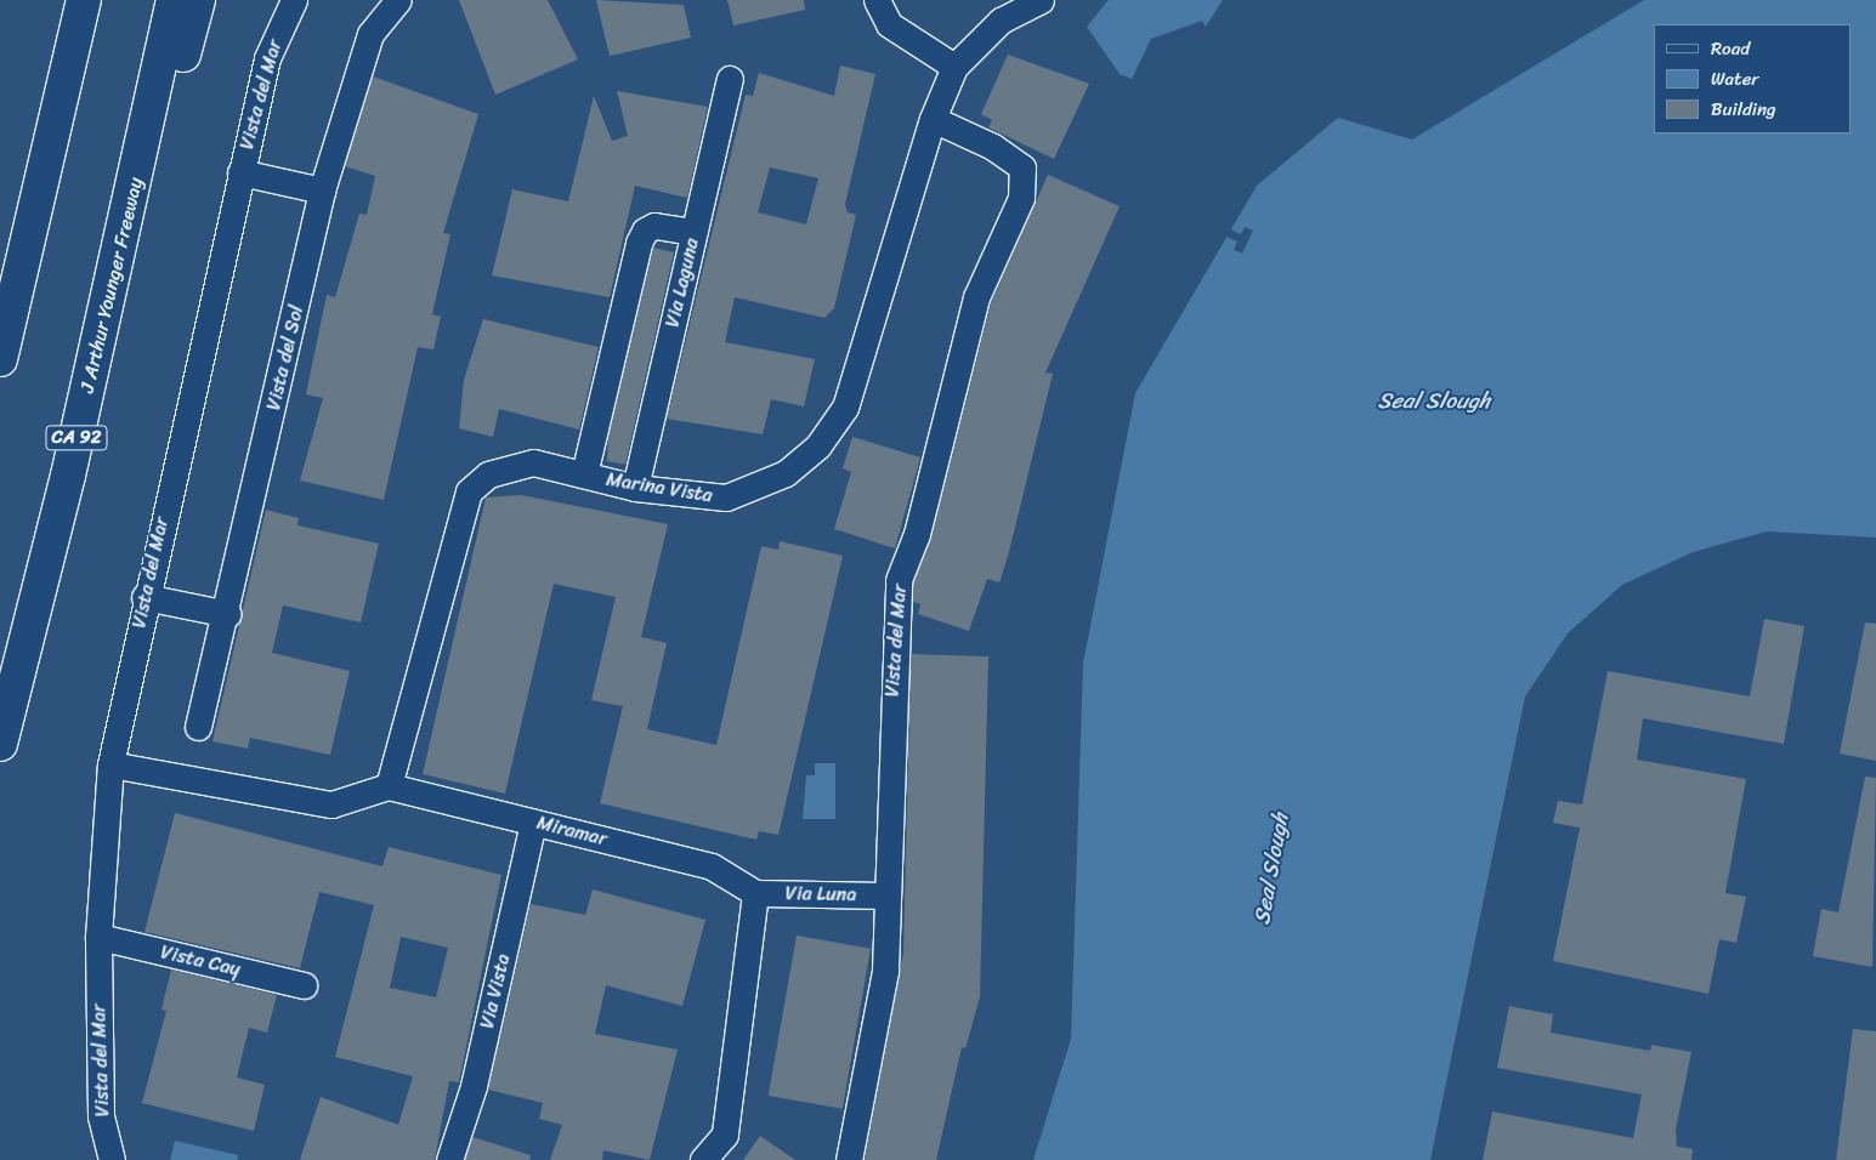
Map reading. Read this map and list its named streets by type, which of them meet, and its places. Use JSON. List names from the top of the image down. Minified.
{"streets":{"highway":["J Arthur Younger Freeway","CA 92"],"street":["Vista del Mar","Via Laguna","Vista del Sol","Marina Vista","Miramar","Via Luna","Vista Cay","Via Vista"]},"crossings":[["Vista del Mar","Marina Vista"],["Vista del Mar","Via Luna"],["Vista del Mar","Vista Cay"],["Via Laguna","Marina Vista"],["Marina Vista","Miramar"],["Miramar","Via Luna"],["Miramar","Via Vista"]],"water":["Seal Slough"],"legend":["Road","Water","Building"]}
